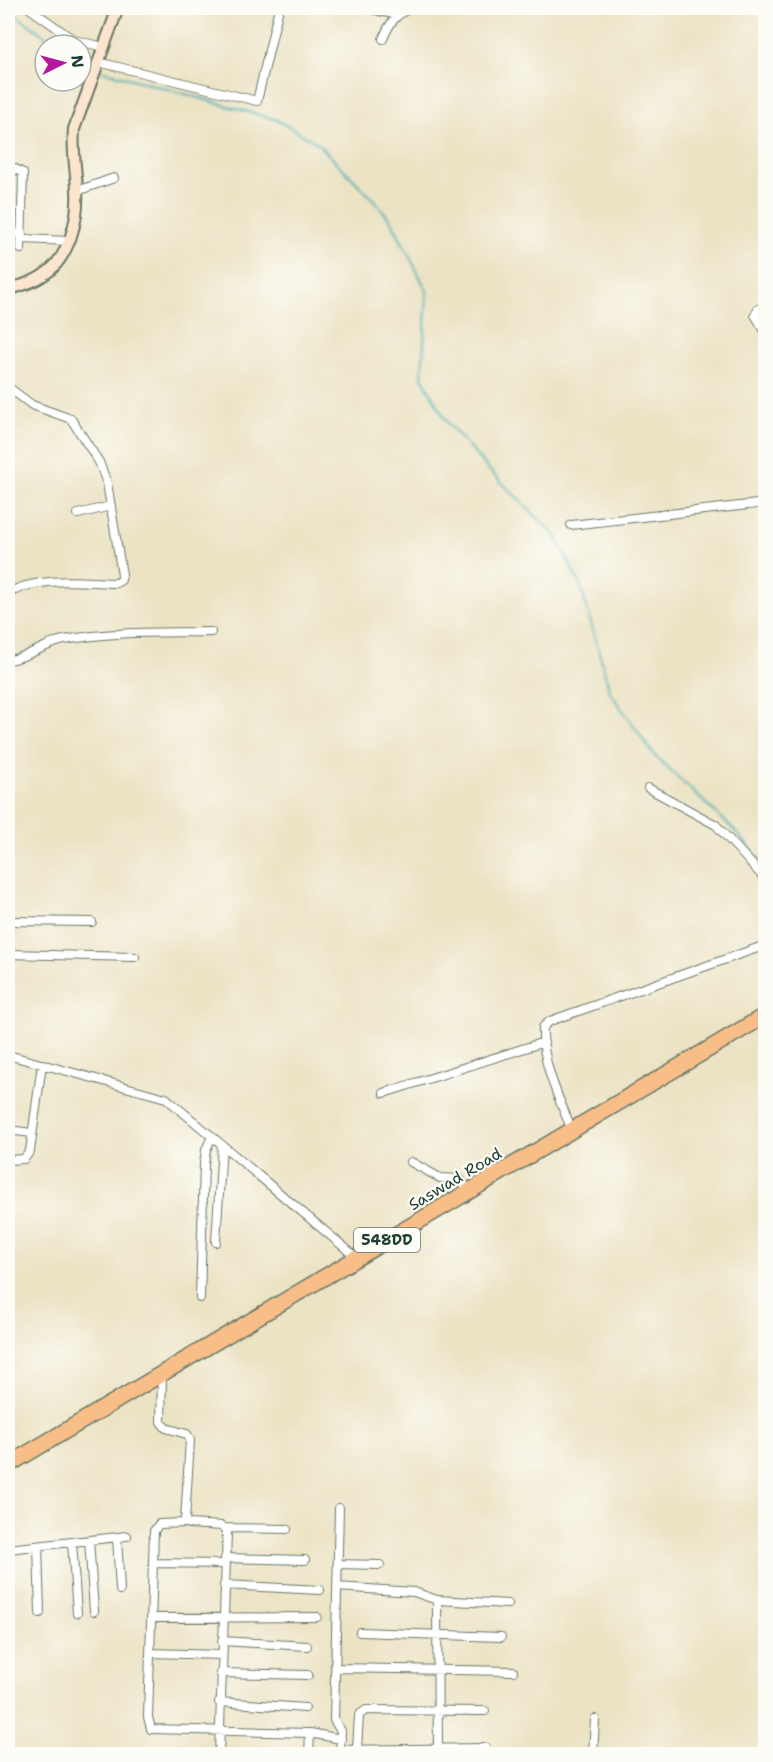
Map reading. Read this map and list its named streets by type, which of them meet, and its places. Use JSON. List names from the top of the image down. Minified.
{"streets":{"highway":["Saswad Road","548DD"]},"north":"right"}
